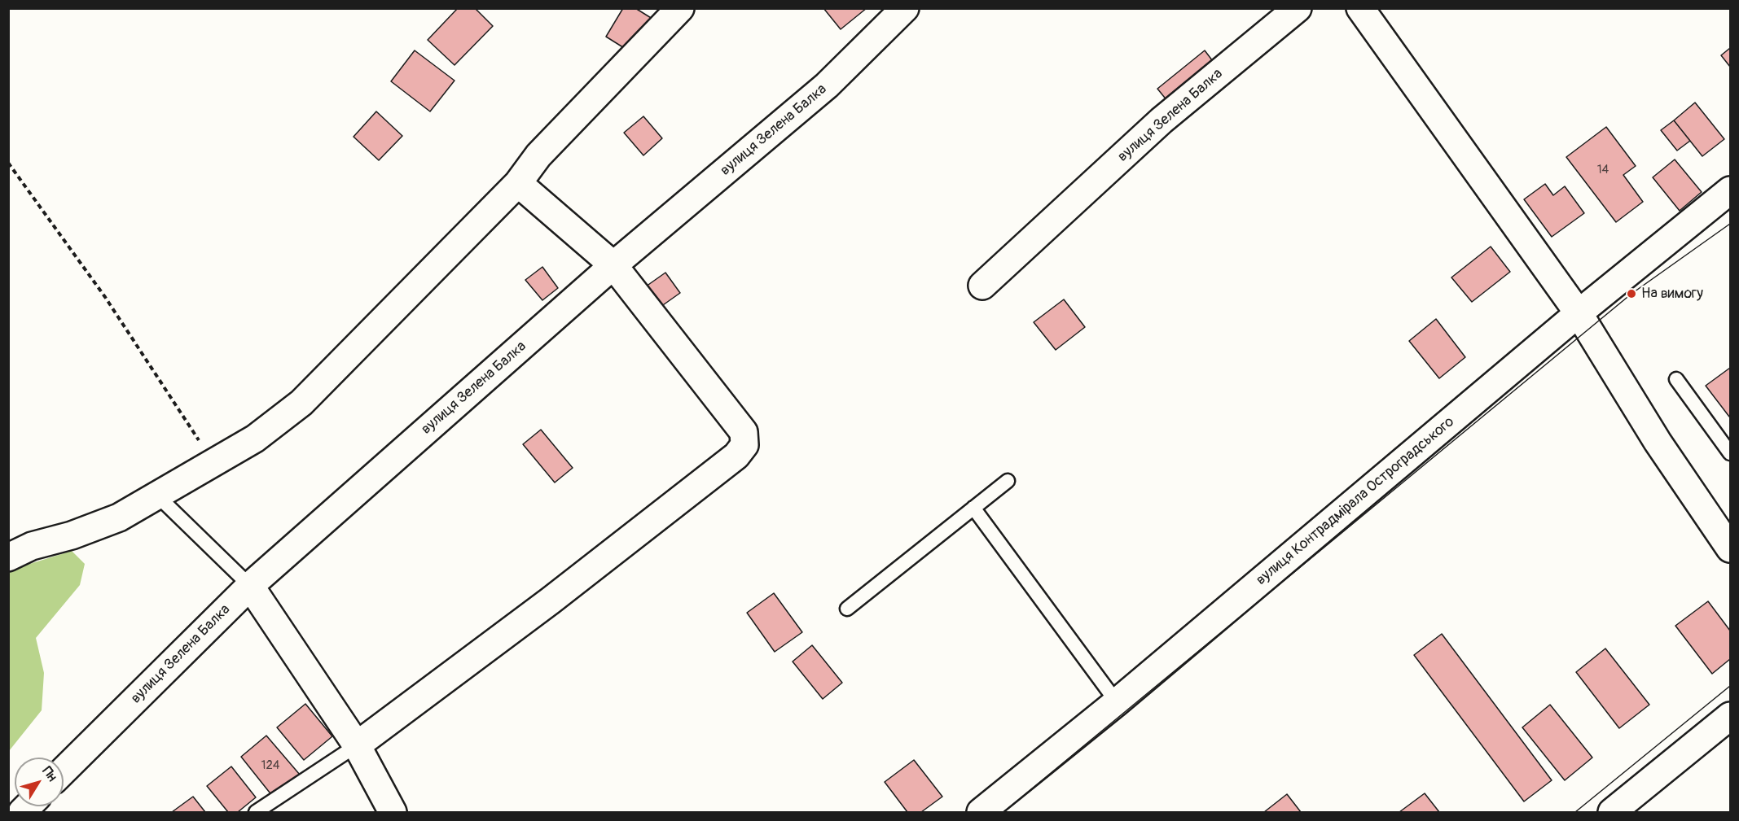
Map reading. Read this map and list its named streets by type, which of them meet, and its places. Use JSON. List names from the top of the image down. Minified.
{"streets":{"street":["вулиця Зелена Балка","вулиця Контрадмірала Остроградського"]},"places":["На вимогу"],"house_numbers":["14","124"],"north":"top right"}
